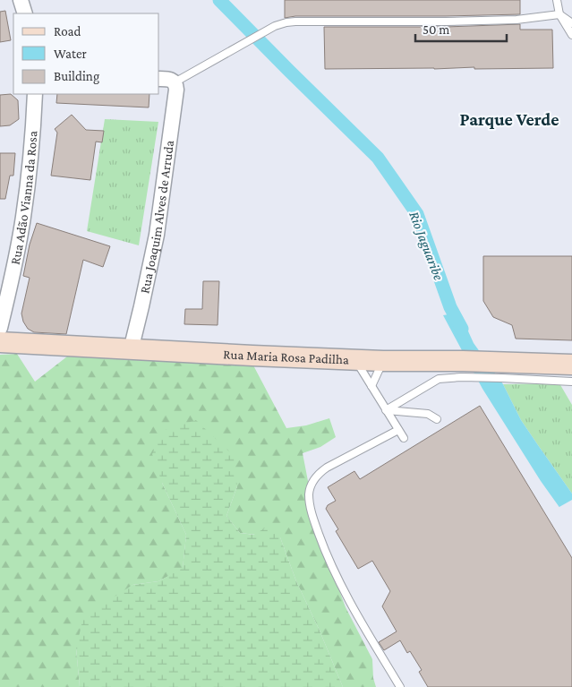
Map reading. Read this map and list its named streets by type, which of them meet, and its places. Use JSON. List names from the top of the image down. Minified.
{"streets":{"main road":["Rua Maria Rosa Padilha"],"street":["Rua Adão Vianna da Rosa","Rua Joaquim Alves de Arruda"]},"crossings":[["Rua Joaquim Alves de Arruda","Rua Maria Rosa Padilha"]],"districts":["Parque Verde"],"water":["Rio Jaguaribe"],"legend":["Road","Water","Building"],"scale_bar":"50 m"}
